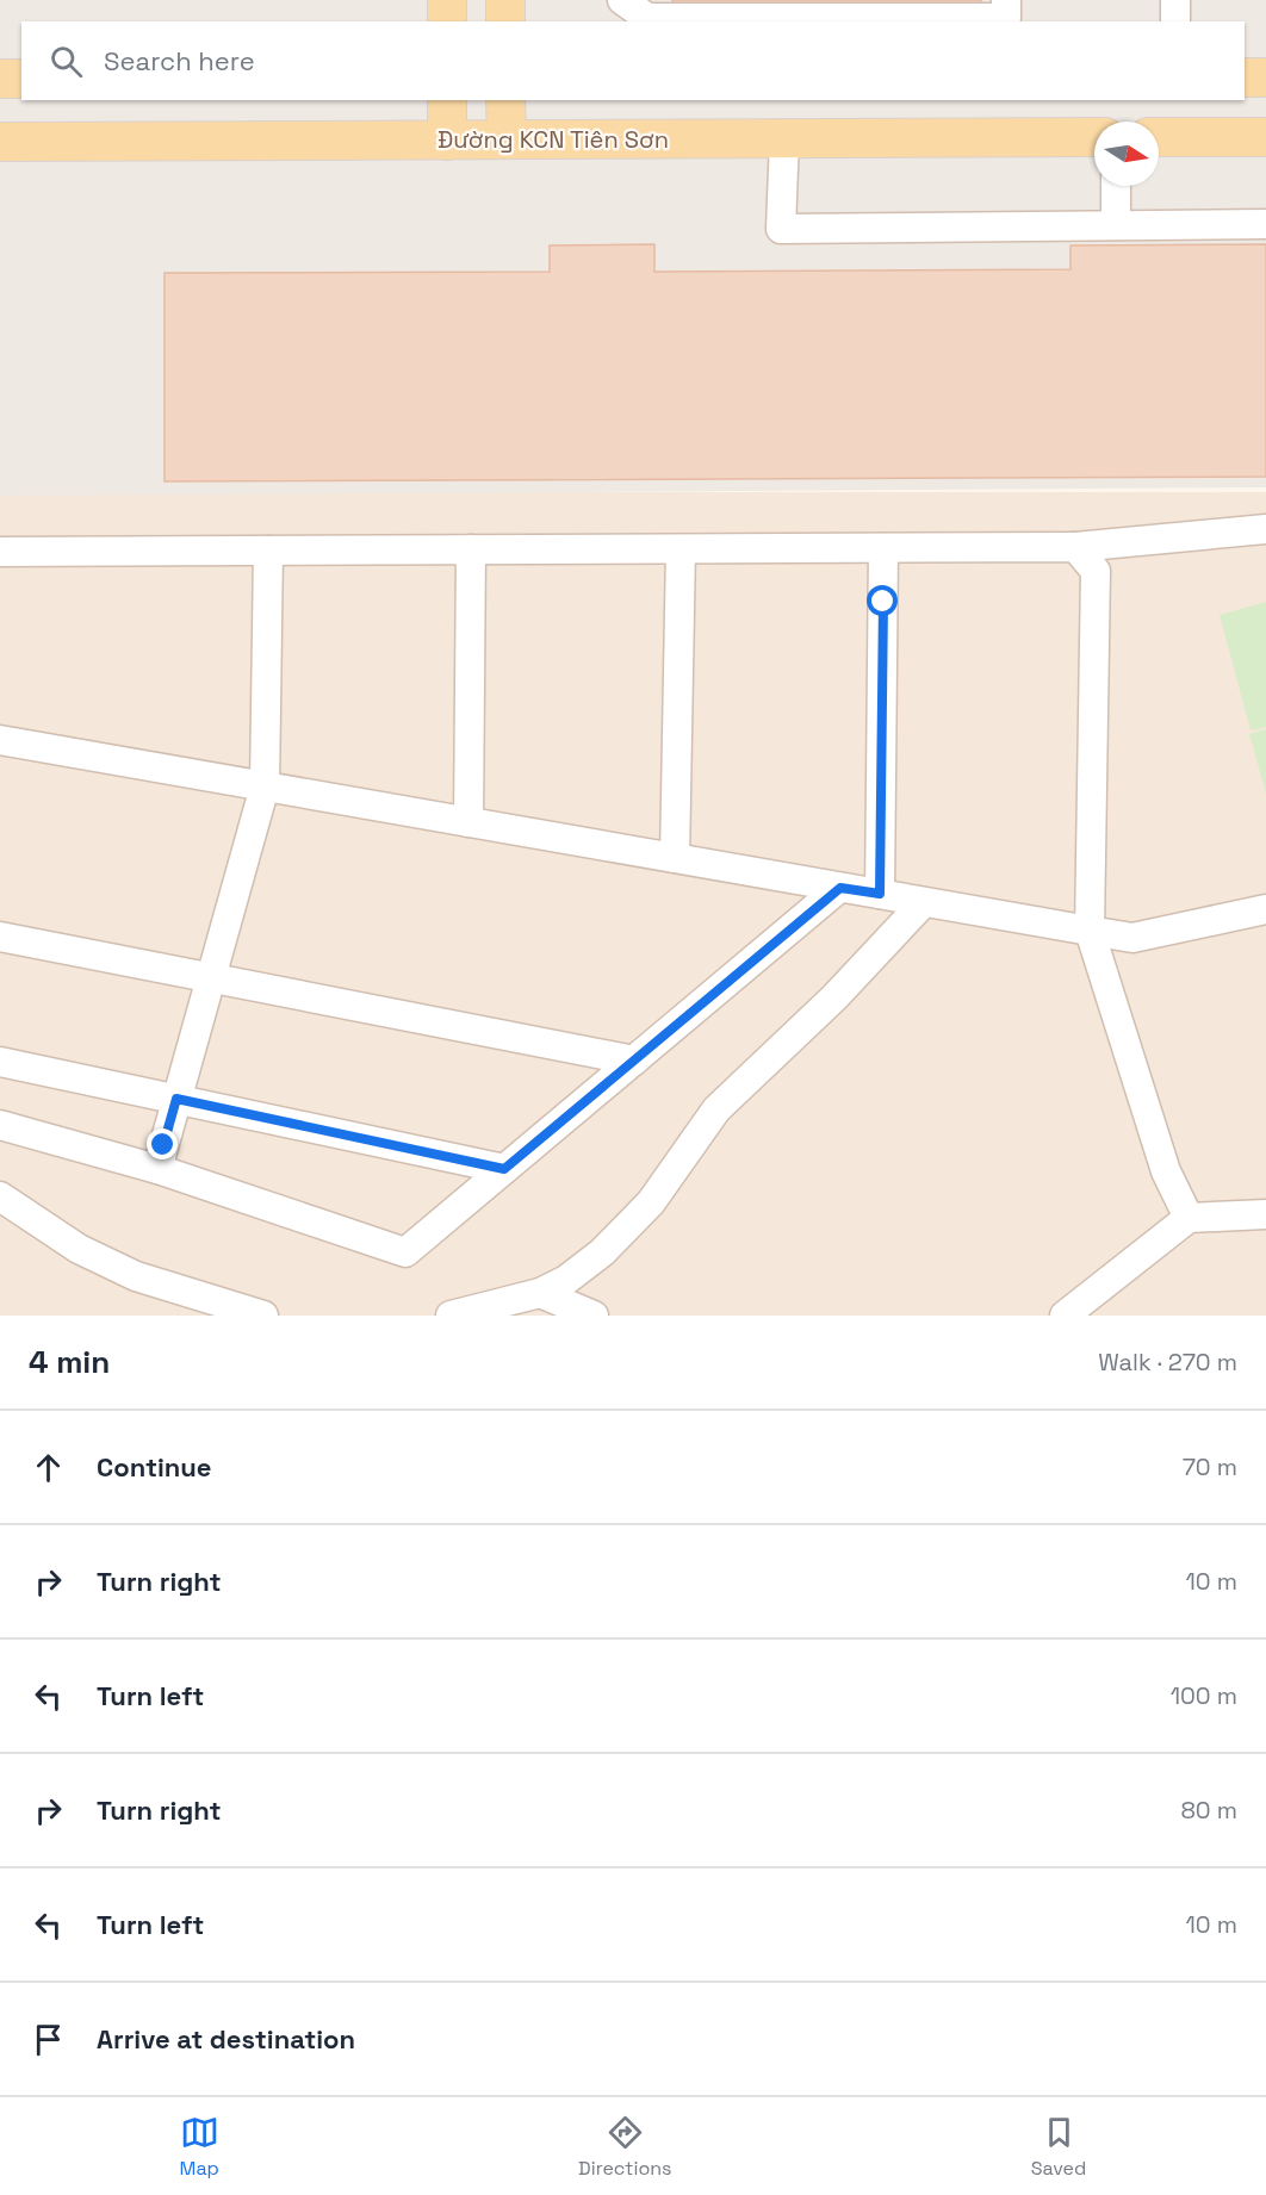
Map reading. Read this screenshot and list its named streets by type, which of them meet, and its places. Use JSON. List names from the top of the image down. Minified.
{"streets":{"main road":["Đường KCN Tiên Sơn"]},"north":"right","page":{"search":"Search here","heading":["4 min","Walk · 270 m"],"list":[["Continue","70 m"],["Turn right","10 m"],["Turn left","100 m"],["Turn right","80 m"],["Turn left","10 m"],"Arrive at destination"],"nav":["Map","Directions","Saved"]}}
